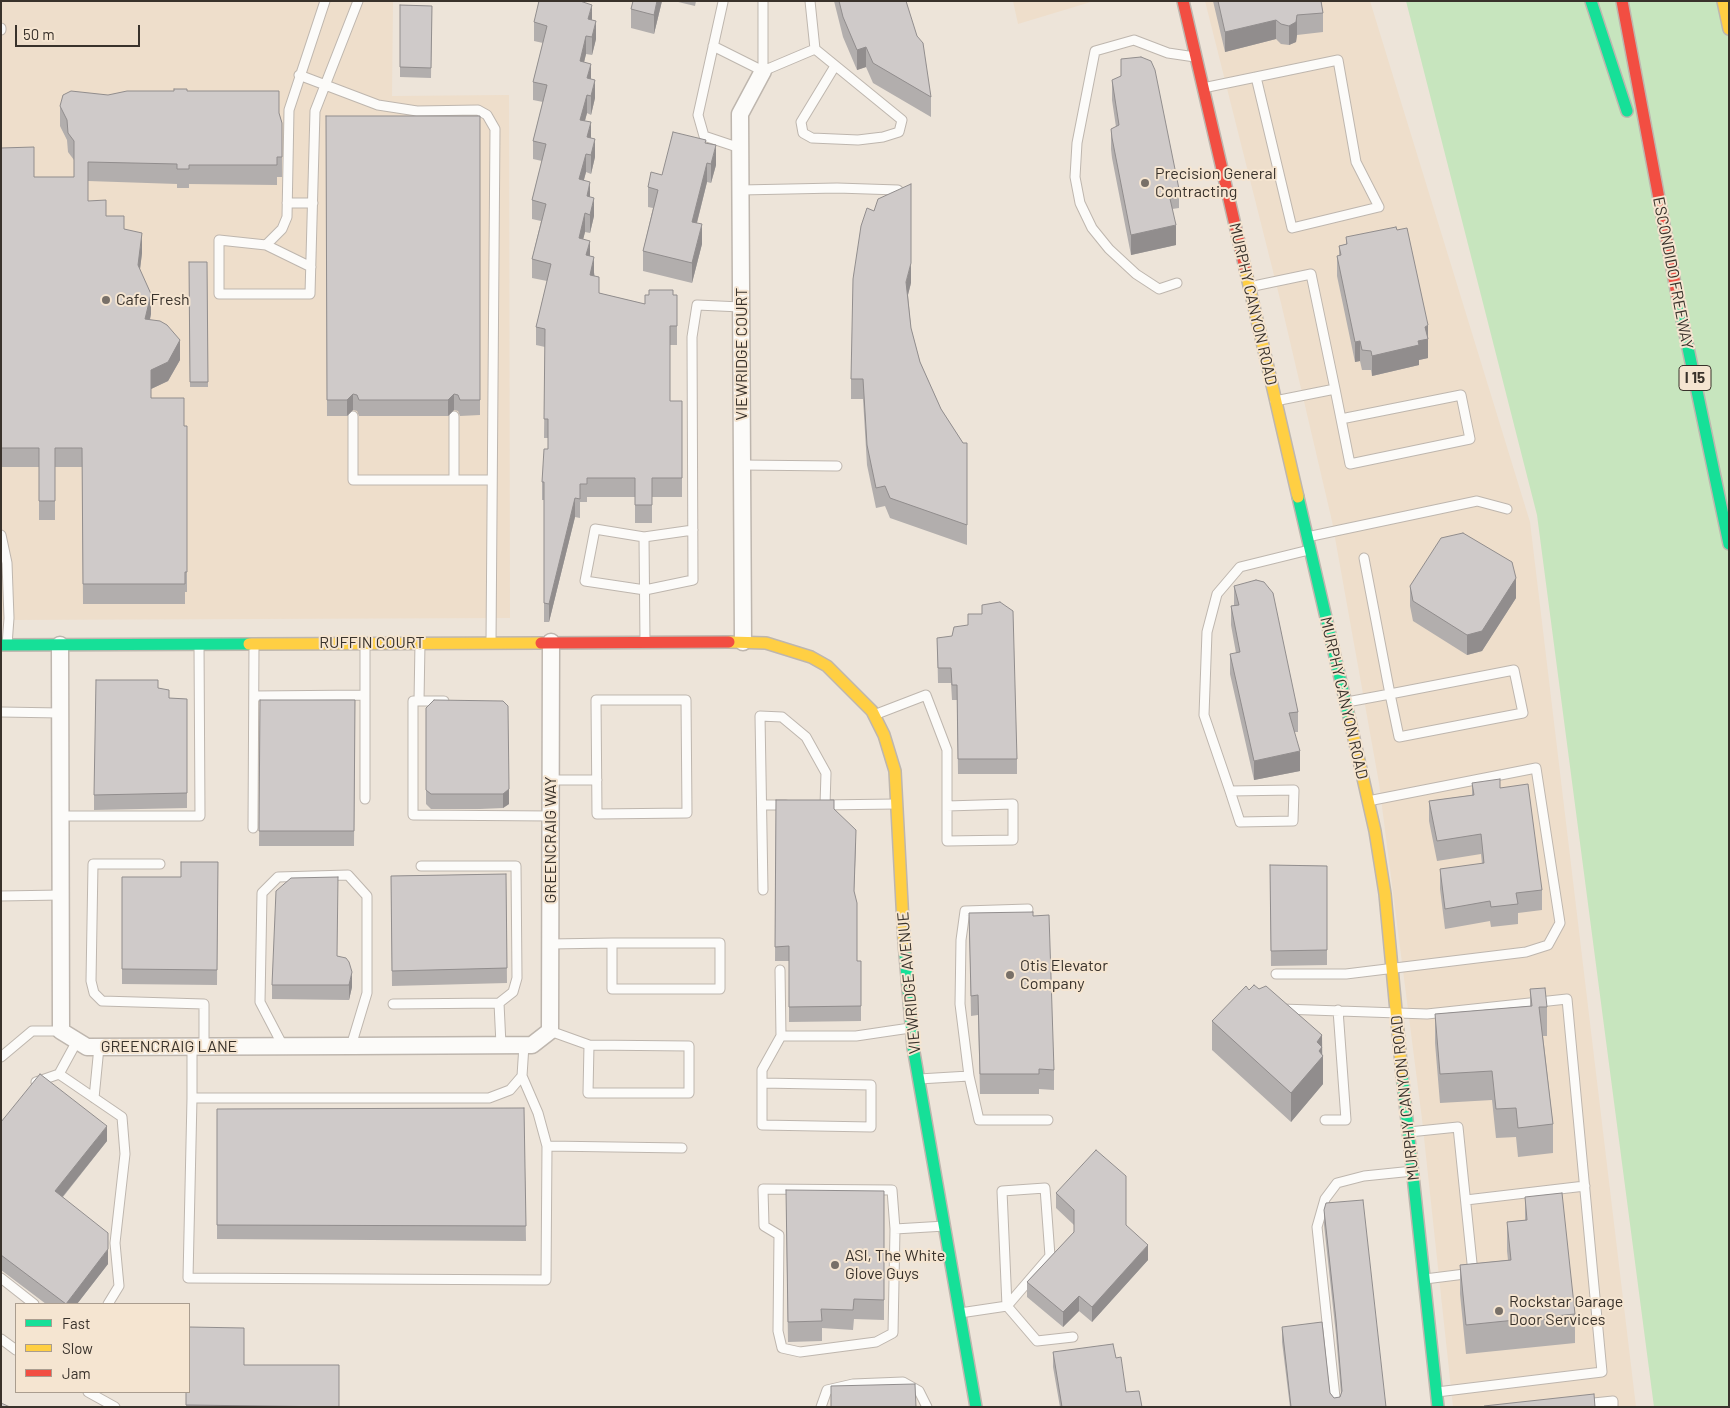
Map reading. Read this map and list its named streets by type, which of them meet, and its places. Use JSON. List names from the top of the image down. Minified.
{"streets":{"main road":["ESCONDIDO FREEWAY","MURPHY CANYON ROAD","I 15","RUFFIN COURT","VIEWRIDGE AVENUE"],"street":["VIEWRIDGE COURT","GREENCRAIG WAY","GREENCRAIG LANE"]},"crossings":[["VIEWRIDGE COURT","RUFFIN COURT"],["VIEWRIDGE COURT","VIEWRIDGE AVENUE"],["RUFFIN COURT","GREENCRAIG WAY"],["RUFFIN COURT","VIEWRIDGE AVENUE"],["GREENCRAIG WAY","GREENCRAIG LANE"]],"places":["Precision General Contracting","Cafe Fresh","Otis Elevator Company","ASI, The White Glove Guys","Rockstar Garage Door Services"],"legend":["Fast","Slow","Jam"],"scale_bar":"50 m"}
